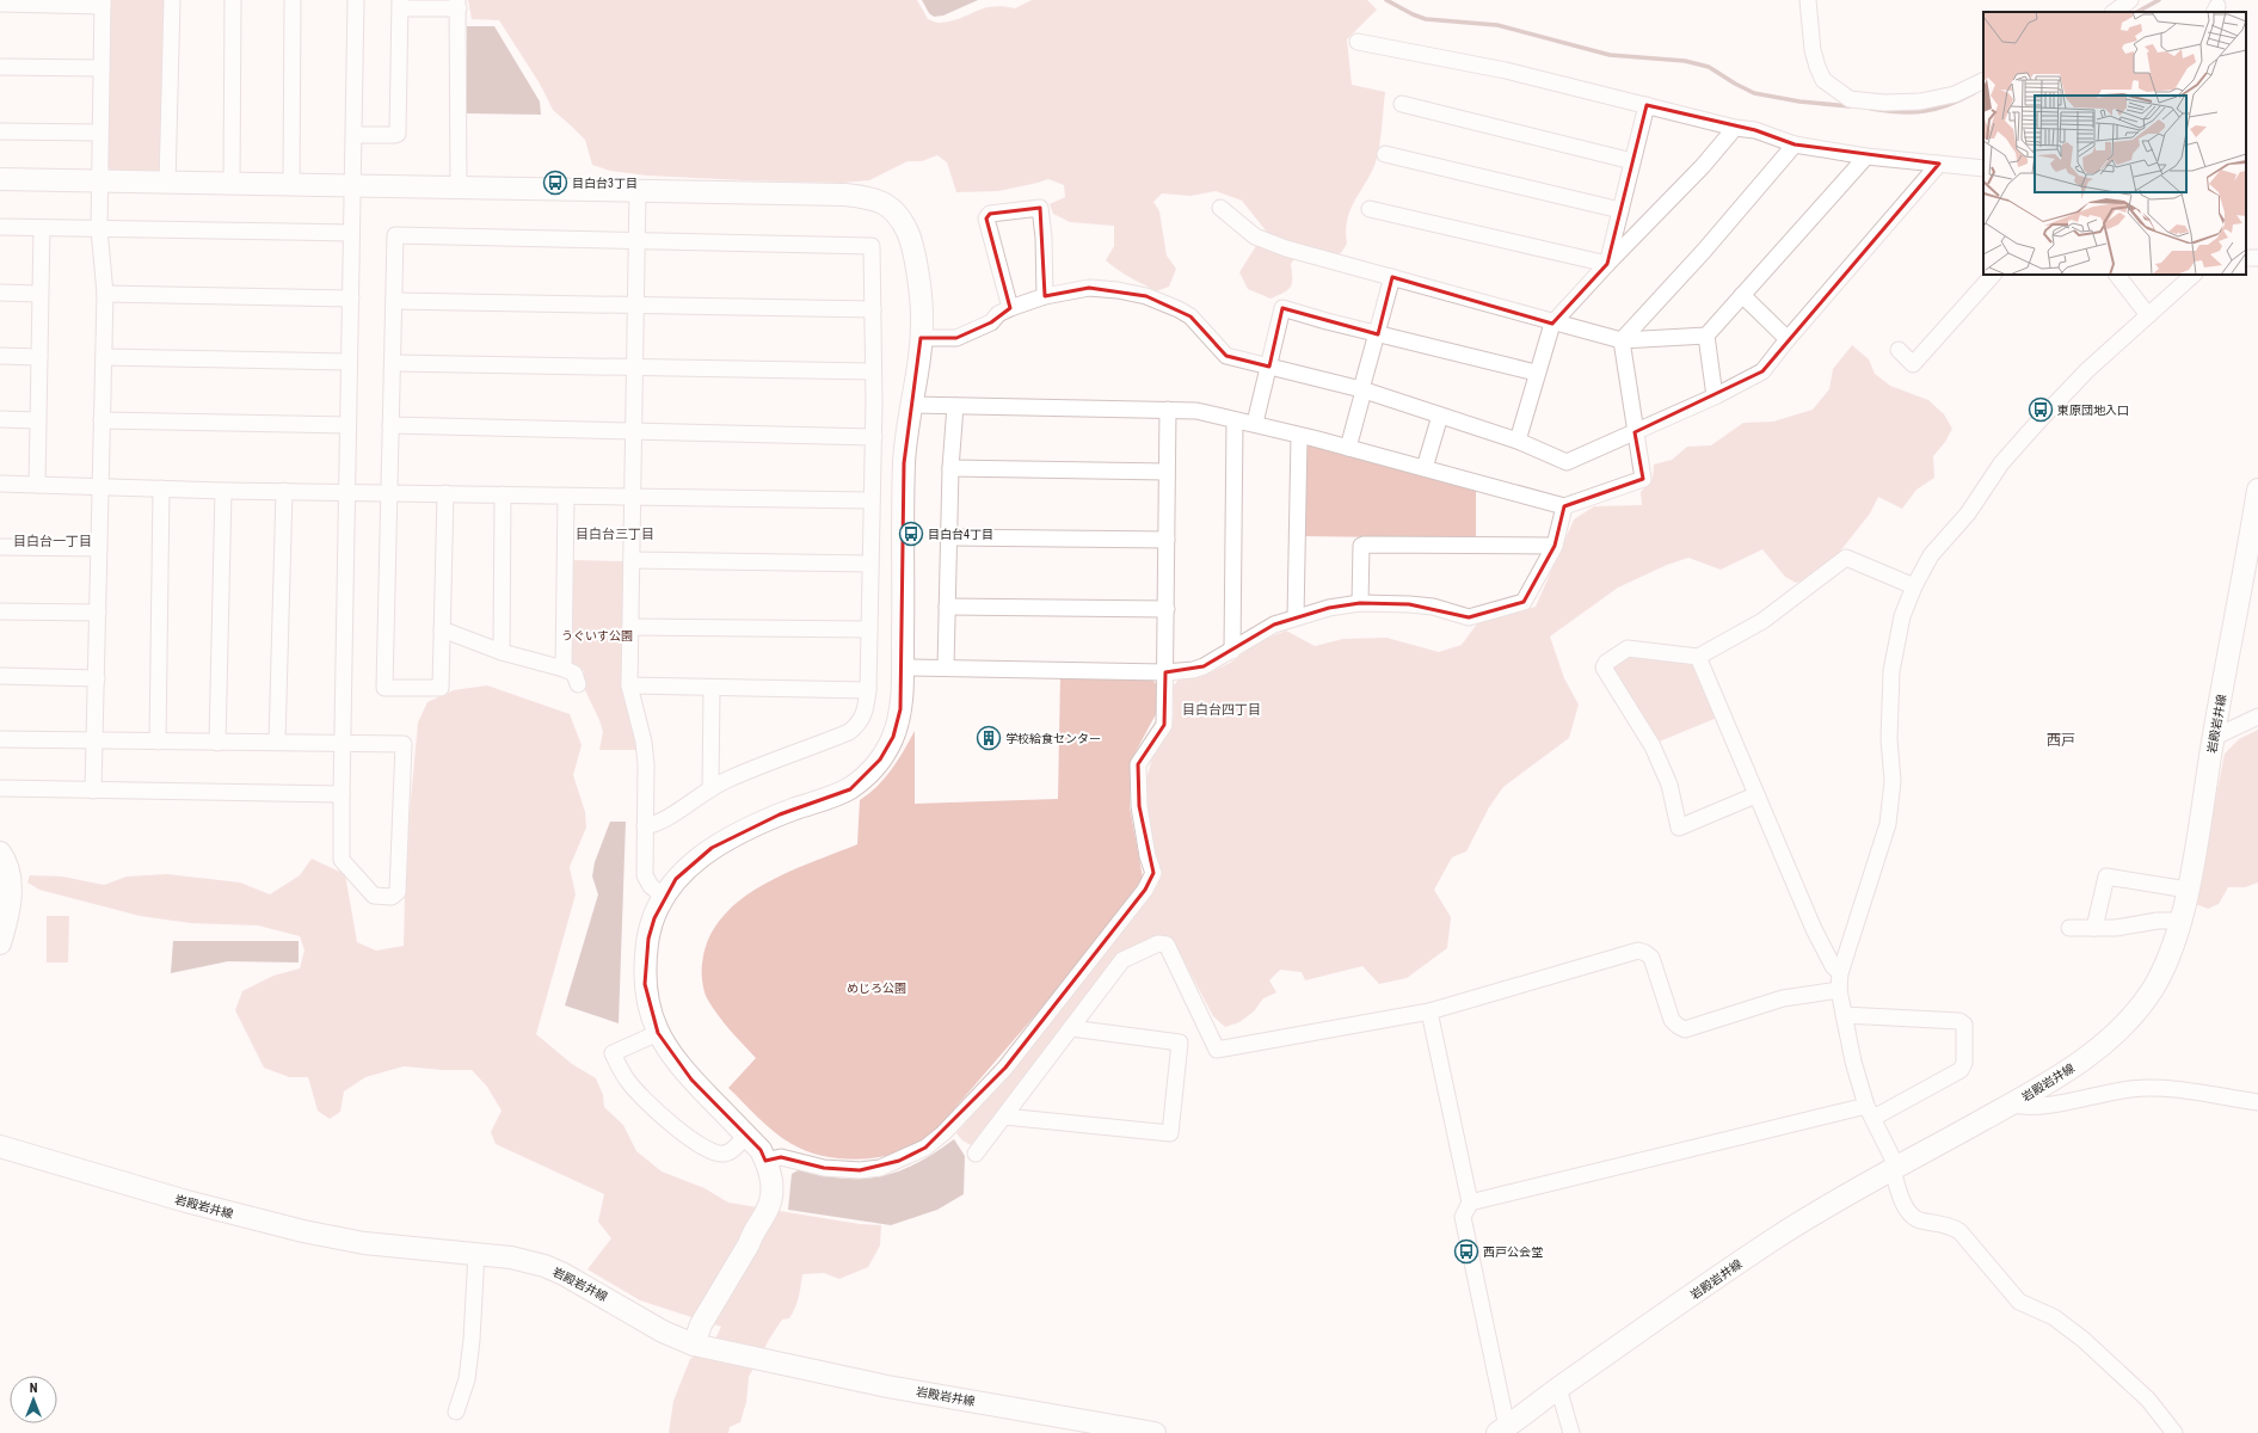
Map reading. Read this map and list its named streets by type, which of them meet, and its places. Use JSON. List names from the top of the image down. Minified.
{"streets":{"main road":["岩殿岩井線"]},"districts":["目白台三丁目","目白台一丁目","目白台四丁目","西戸"],"parks":["うぐいす公園","めじろ公園"],"places":{"bus stop":["目白台3丁目","東原団地入口","目白台4丁目","西戸公会堂"],"building":["学校給食センター"]},"north":"top"}
